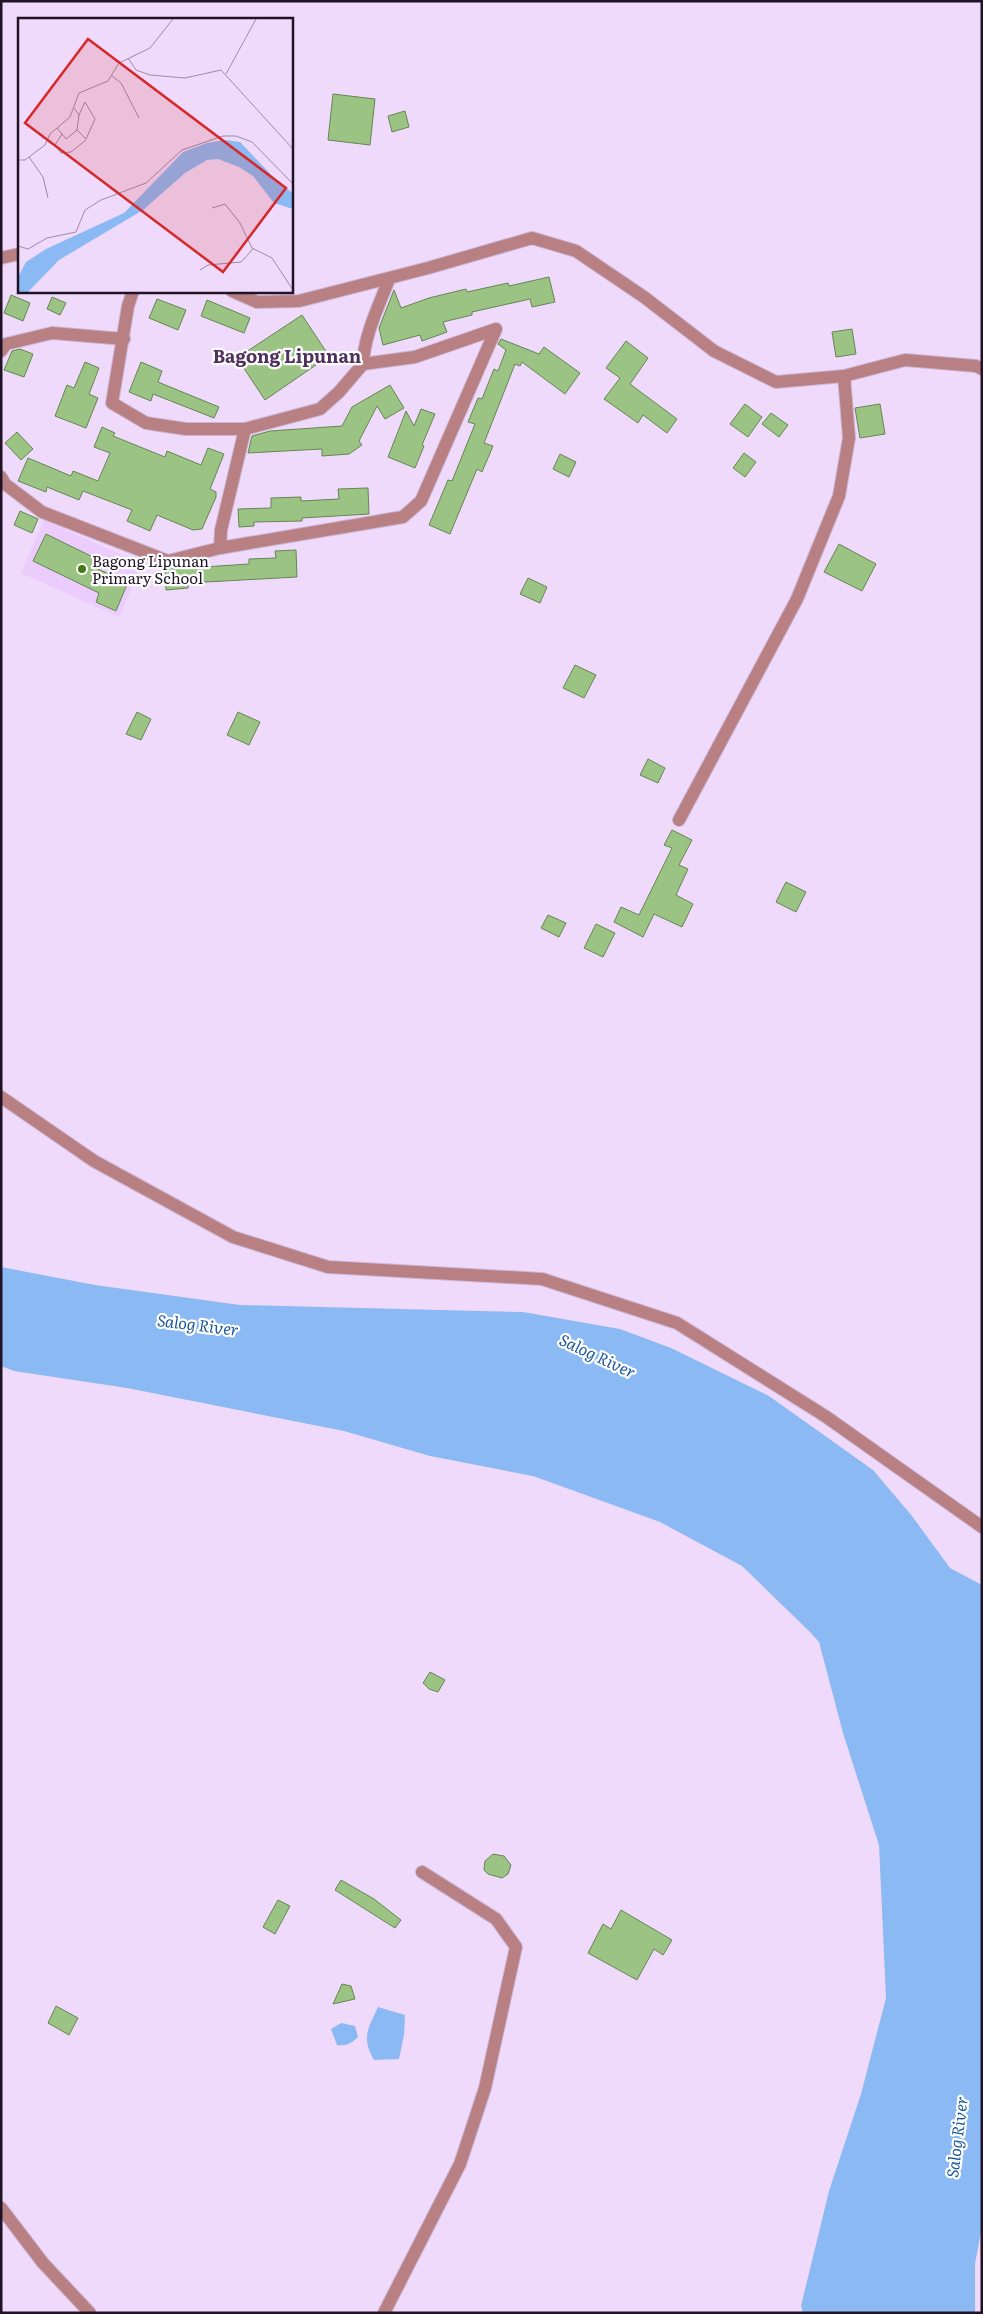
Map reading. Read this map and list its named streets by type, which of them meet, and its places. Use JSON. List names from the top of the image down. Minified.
{"districts":["Bagong Lipunan"],"water":["Salog River"],"places":["Bagong Lipunan Primary School"]}
